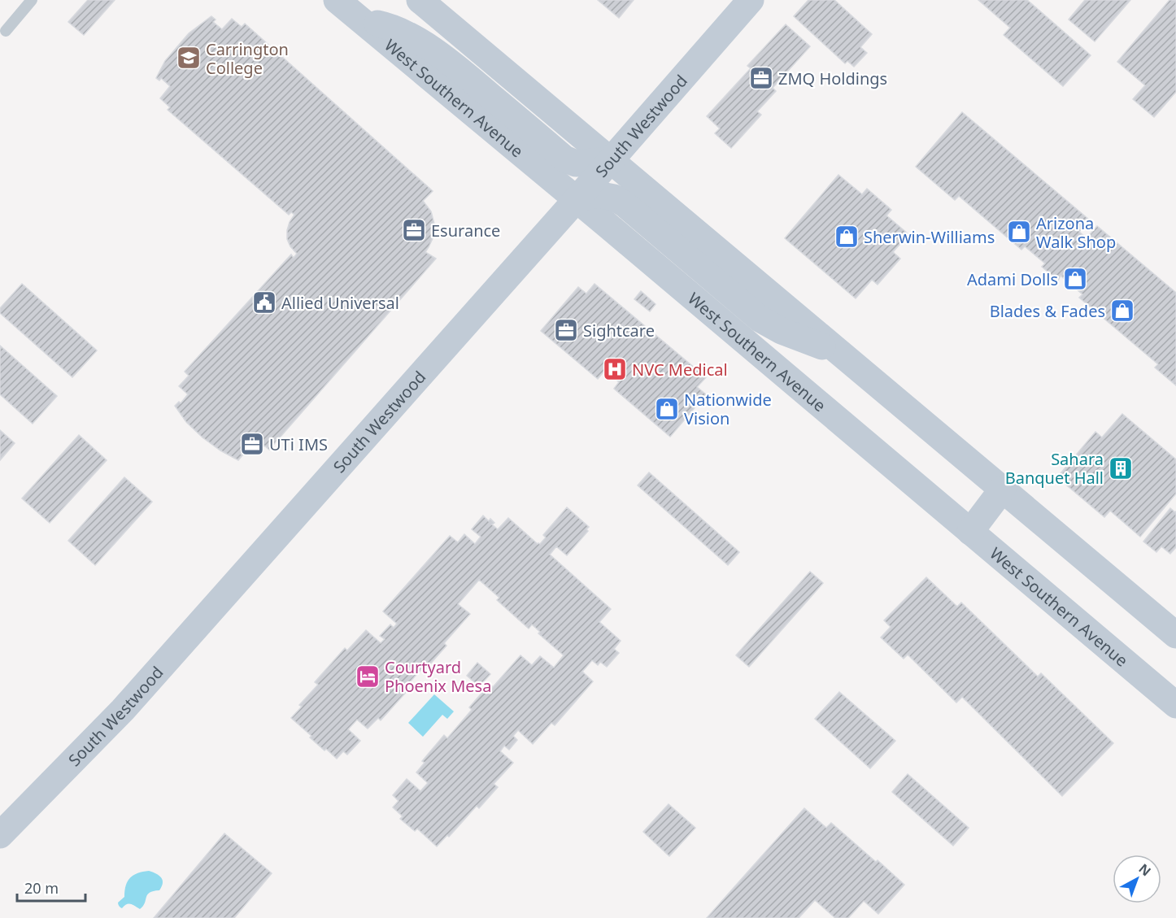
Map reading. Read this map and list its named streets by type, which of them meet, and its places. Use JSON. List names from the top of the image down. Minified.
{"streets":{"main road":["West Southern Avenue","South Westwood"]},"crossings":[["West Southern Avenue","South Westwood"]],"places":{"school or university":["Carrington College"],"office":["ZMQ Holdings","Esurance","Sightcare","UTi IMS"],"shop":["Arizona Walk Shop","Sherwin-Williams","Adami Dolls","Blades & Fades","Nationwide Vision"],"public building":["Allied Universal"],"hospital":["NVC Medical"],"building":["Sahara Banquet Hall"],"hotel":["Courtyard Phoenix Mesa"]},"scale_bar":"20 m","north":"top right"}
